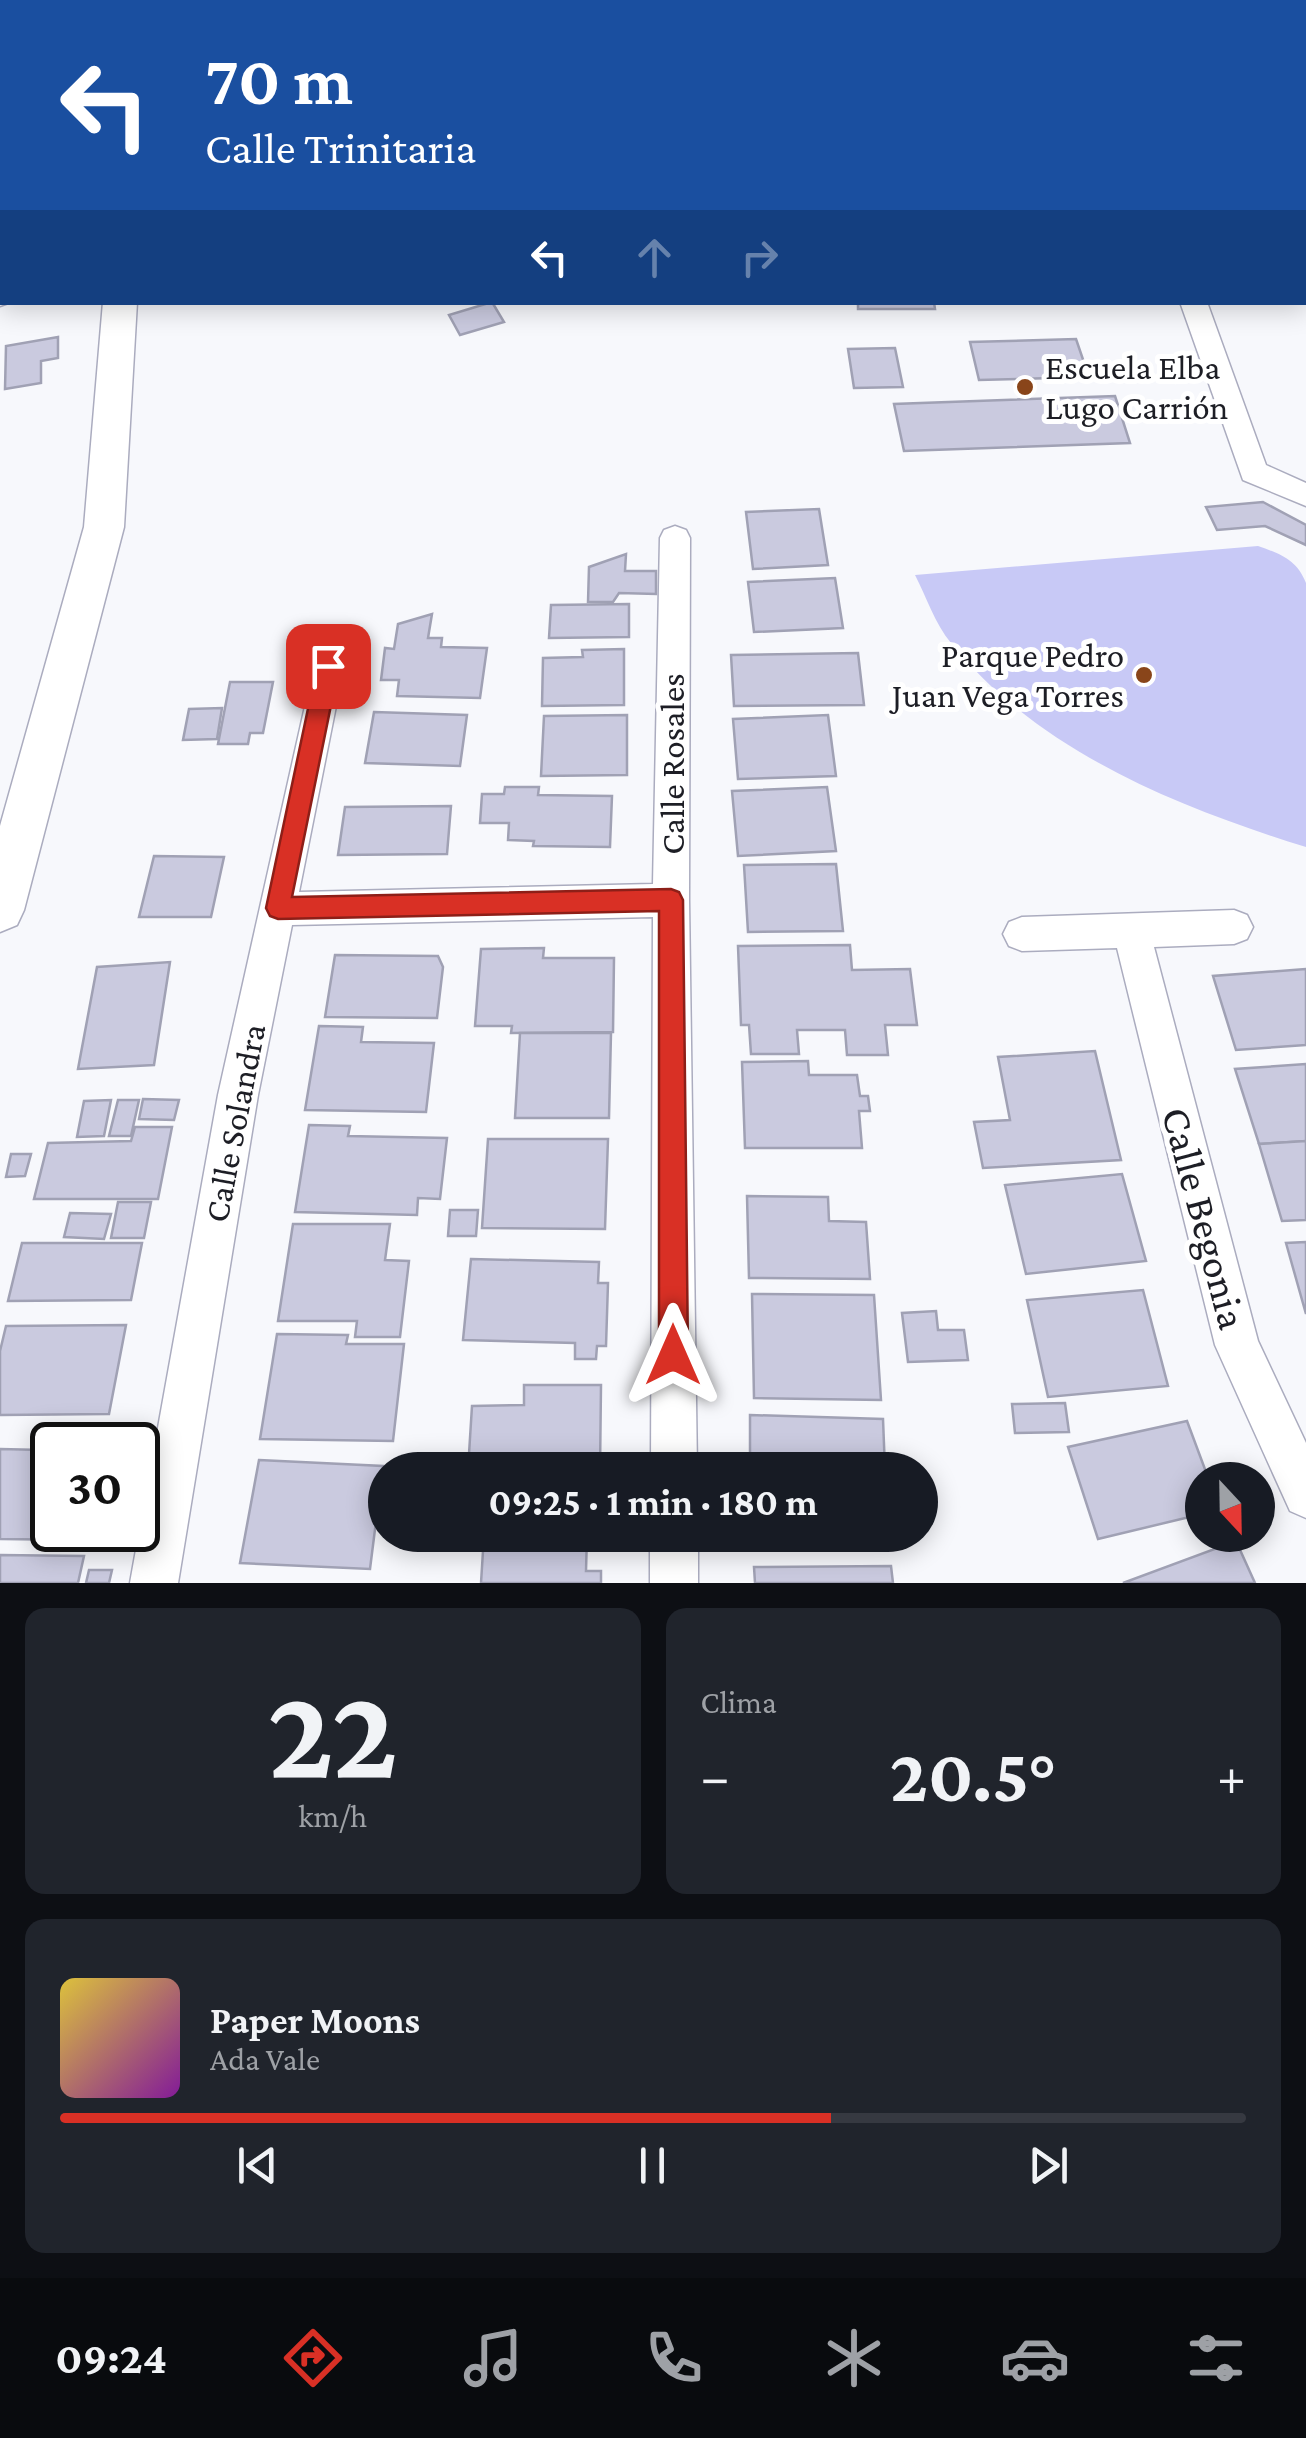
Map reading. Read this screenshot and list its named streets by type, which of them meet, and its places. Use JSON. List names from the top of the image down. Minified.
{"streets":{"street":["Calle Rosales","Calle Solandra","Calle Begonia"]},"places":["Escuela Elba Lugo Carrión","Parque Pedro Juan Vega Torres"],"north":"bottom","page":{"turn":["70 m","Calle Trinitaria"],"limit":"30","trip":"09:25 · 1 min · 180 m","tile":[["22","km/h"],"Clima"],"heat":["−","20.5°","+"],"song":["Paper Moons","Ada Vale"],"tabs":"09:24"}}
